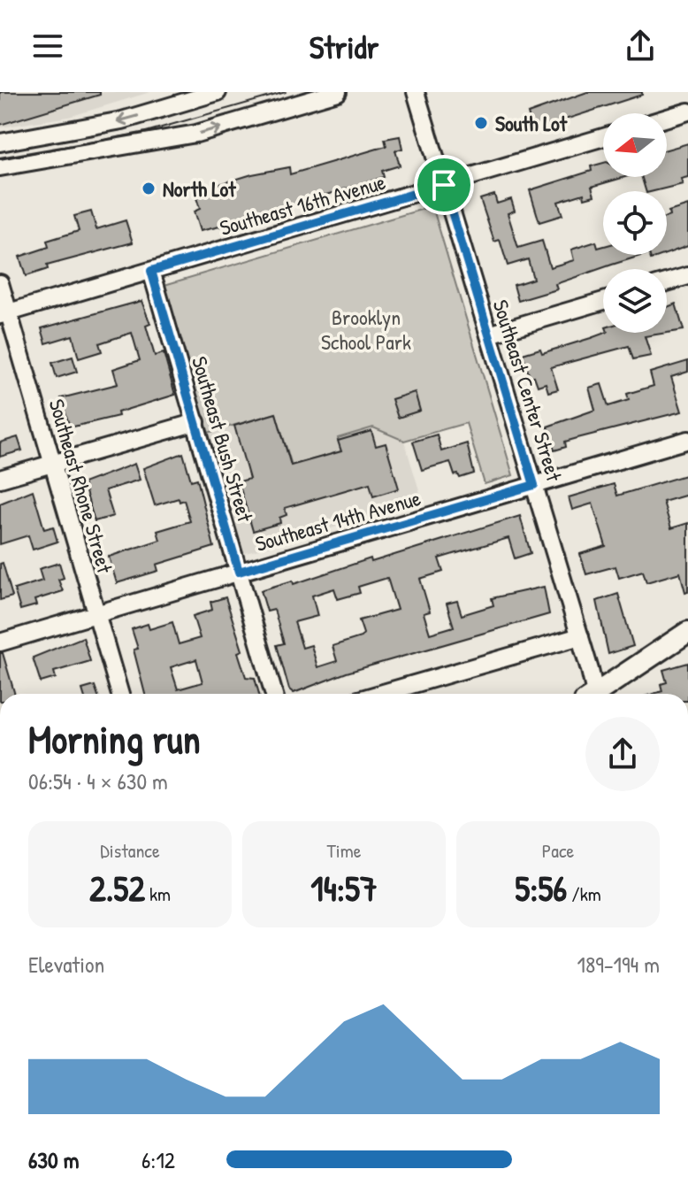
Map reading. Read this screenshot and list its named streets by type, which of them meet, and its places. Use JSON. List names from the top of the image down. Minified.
{"streets":{"street":["Southeast 16th Avenue","Southeast Center Street","Southeast Bush Street","Southeast Rhone Street","Southeast 14th Avenue"]},"crossings":[["Southeast 16th Avenue","Southeast Center Street"],["Southeast 16th Avenue","Southeast Bush Street"],["Southeast 16th Avenue","Southeast Rhone Street"],["Southeast Center Street","Southeast 14th Avenue"],["Southeast Bush Street","Southeast 14th Avenue"],["Southeast Rhone Street","Southeast 14th Avenue"]],"parks":["Brooklyn School Park"],"places":["South Lot","North Lot"],"north":"left","page":{"header":"Stridr","heading":["Morning run","06:54 · 4 × 630 m"],"stats":[["Distance","2.52 km"],["Time","14:57"],["Pace","5:56 /km"]],"chart":["Elevation","189–194 m"],"list":[{"name":"630 m","note":"6:12"}]}}
